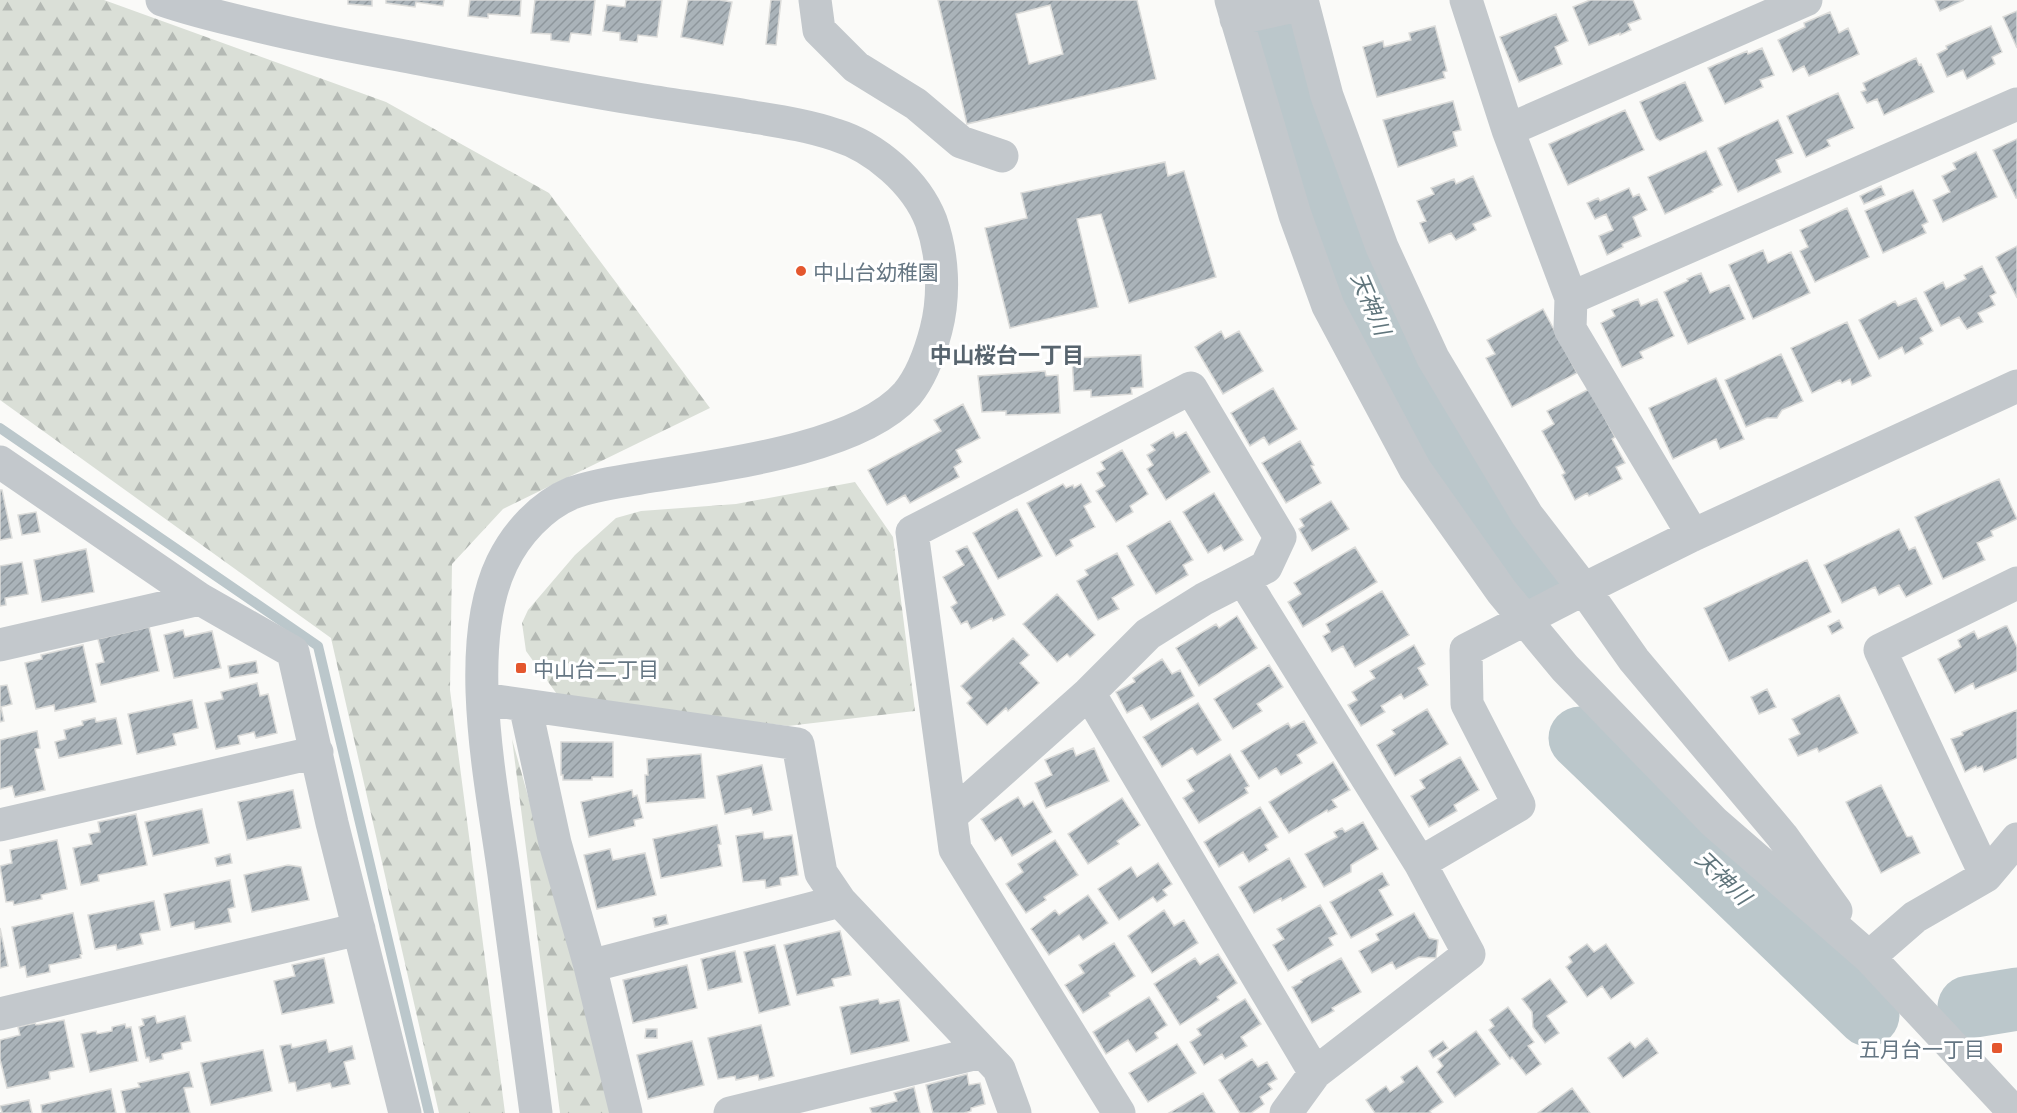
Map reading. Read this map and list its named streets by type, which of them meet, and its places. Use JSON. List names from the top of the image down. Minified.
{"districts":["中山桜台一丁目"],"water":["天神川"],"places":{"other":["中山台幼稚園"],"transit":["中山台二丁目","五月台一丁目"]}}
